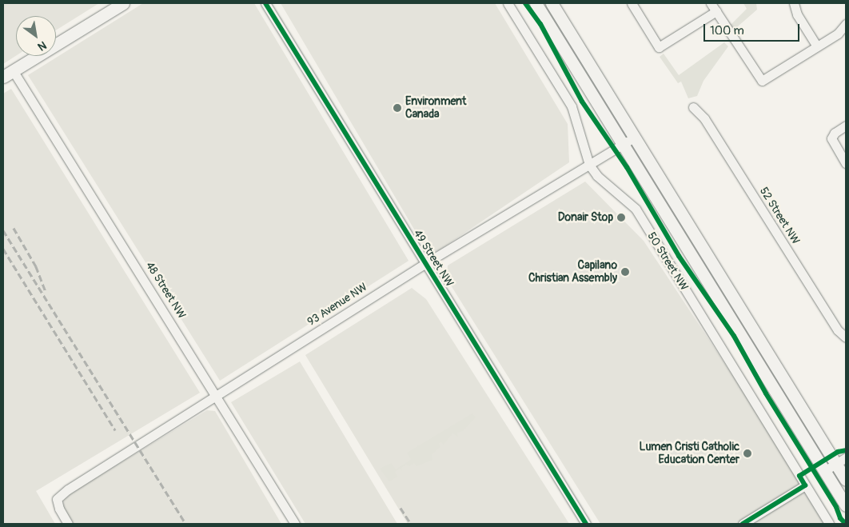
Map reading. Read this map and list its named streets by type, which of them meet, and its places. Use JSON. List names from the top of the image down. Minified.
{"streets":{"street":["52 Street NW","49 Street NW","50 Street NW","48 Street NW","93 Avenue NW"]},"crossings":[["49 Street NW","93 Avenue NW"],["50 Street NW","93 Avenue NW"],["48 Street NW","93 Avenue NW"]],"places":["Environment Canada","Donair Stop","Capilano Christian Assembly","Lumen Cristi Catholic Education Center"],"scale_bar":"100 m","north":"bottom right"}
